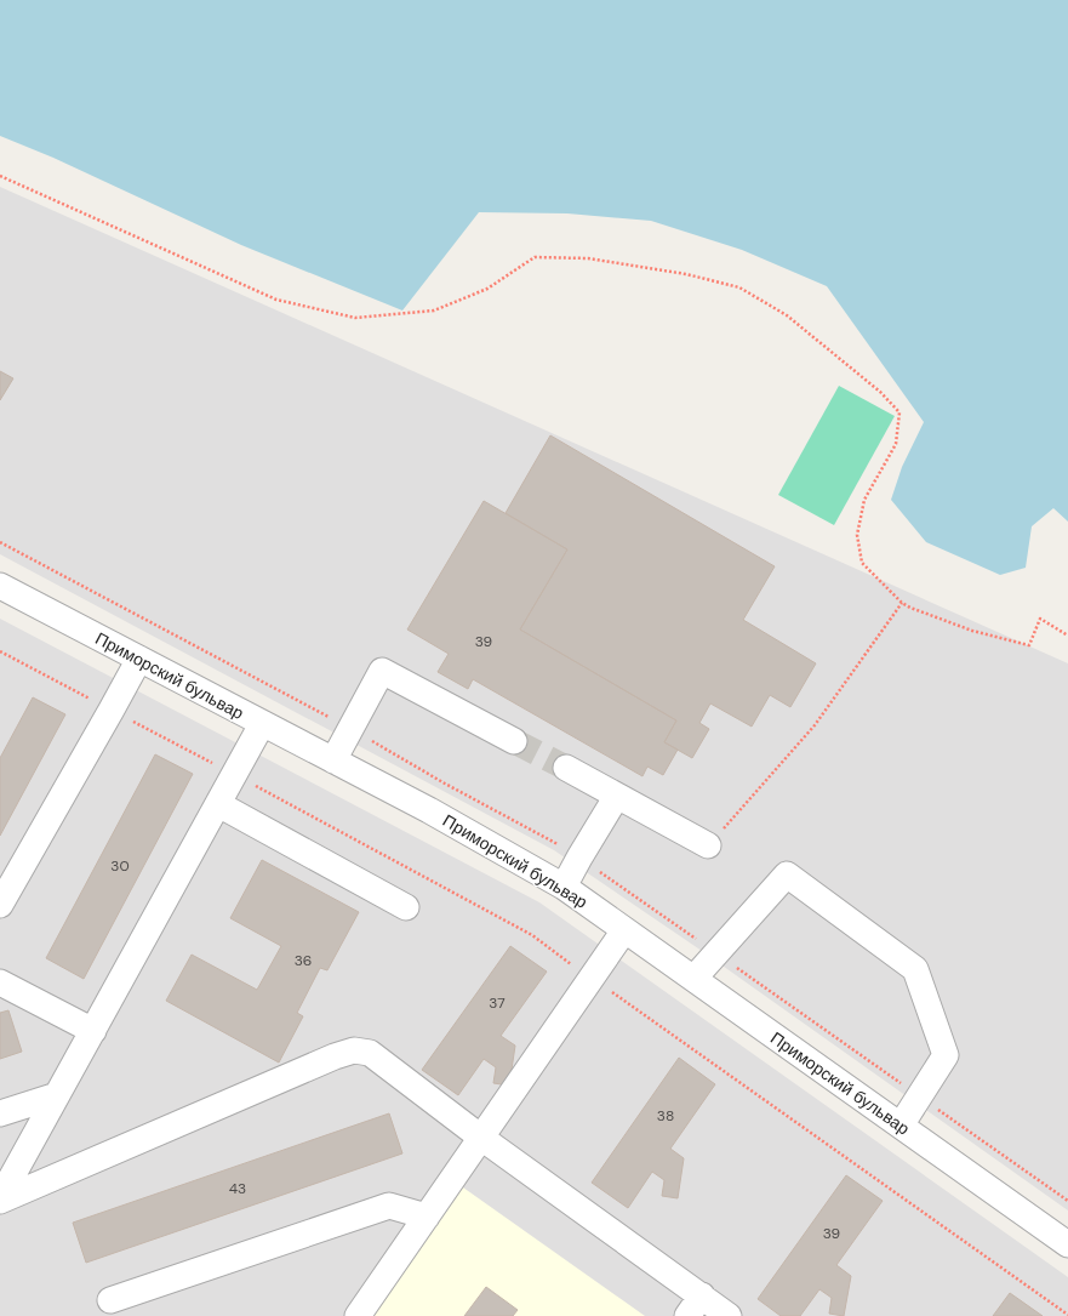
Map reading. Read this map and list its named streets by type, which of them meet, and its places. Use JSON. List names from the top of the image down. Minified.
{"streets":{"street":["Приморский бульвар"]},"house_numbers":["39","30","36","37","38","43","39"]}
